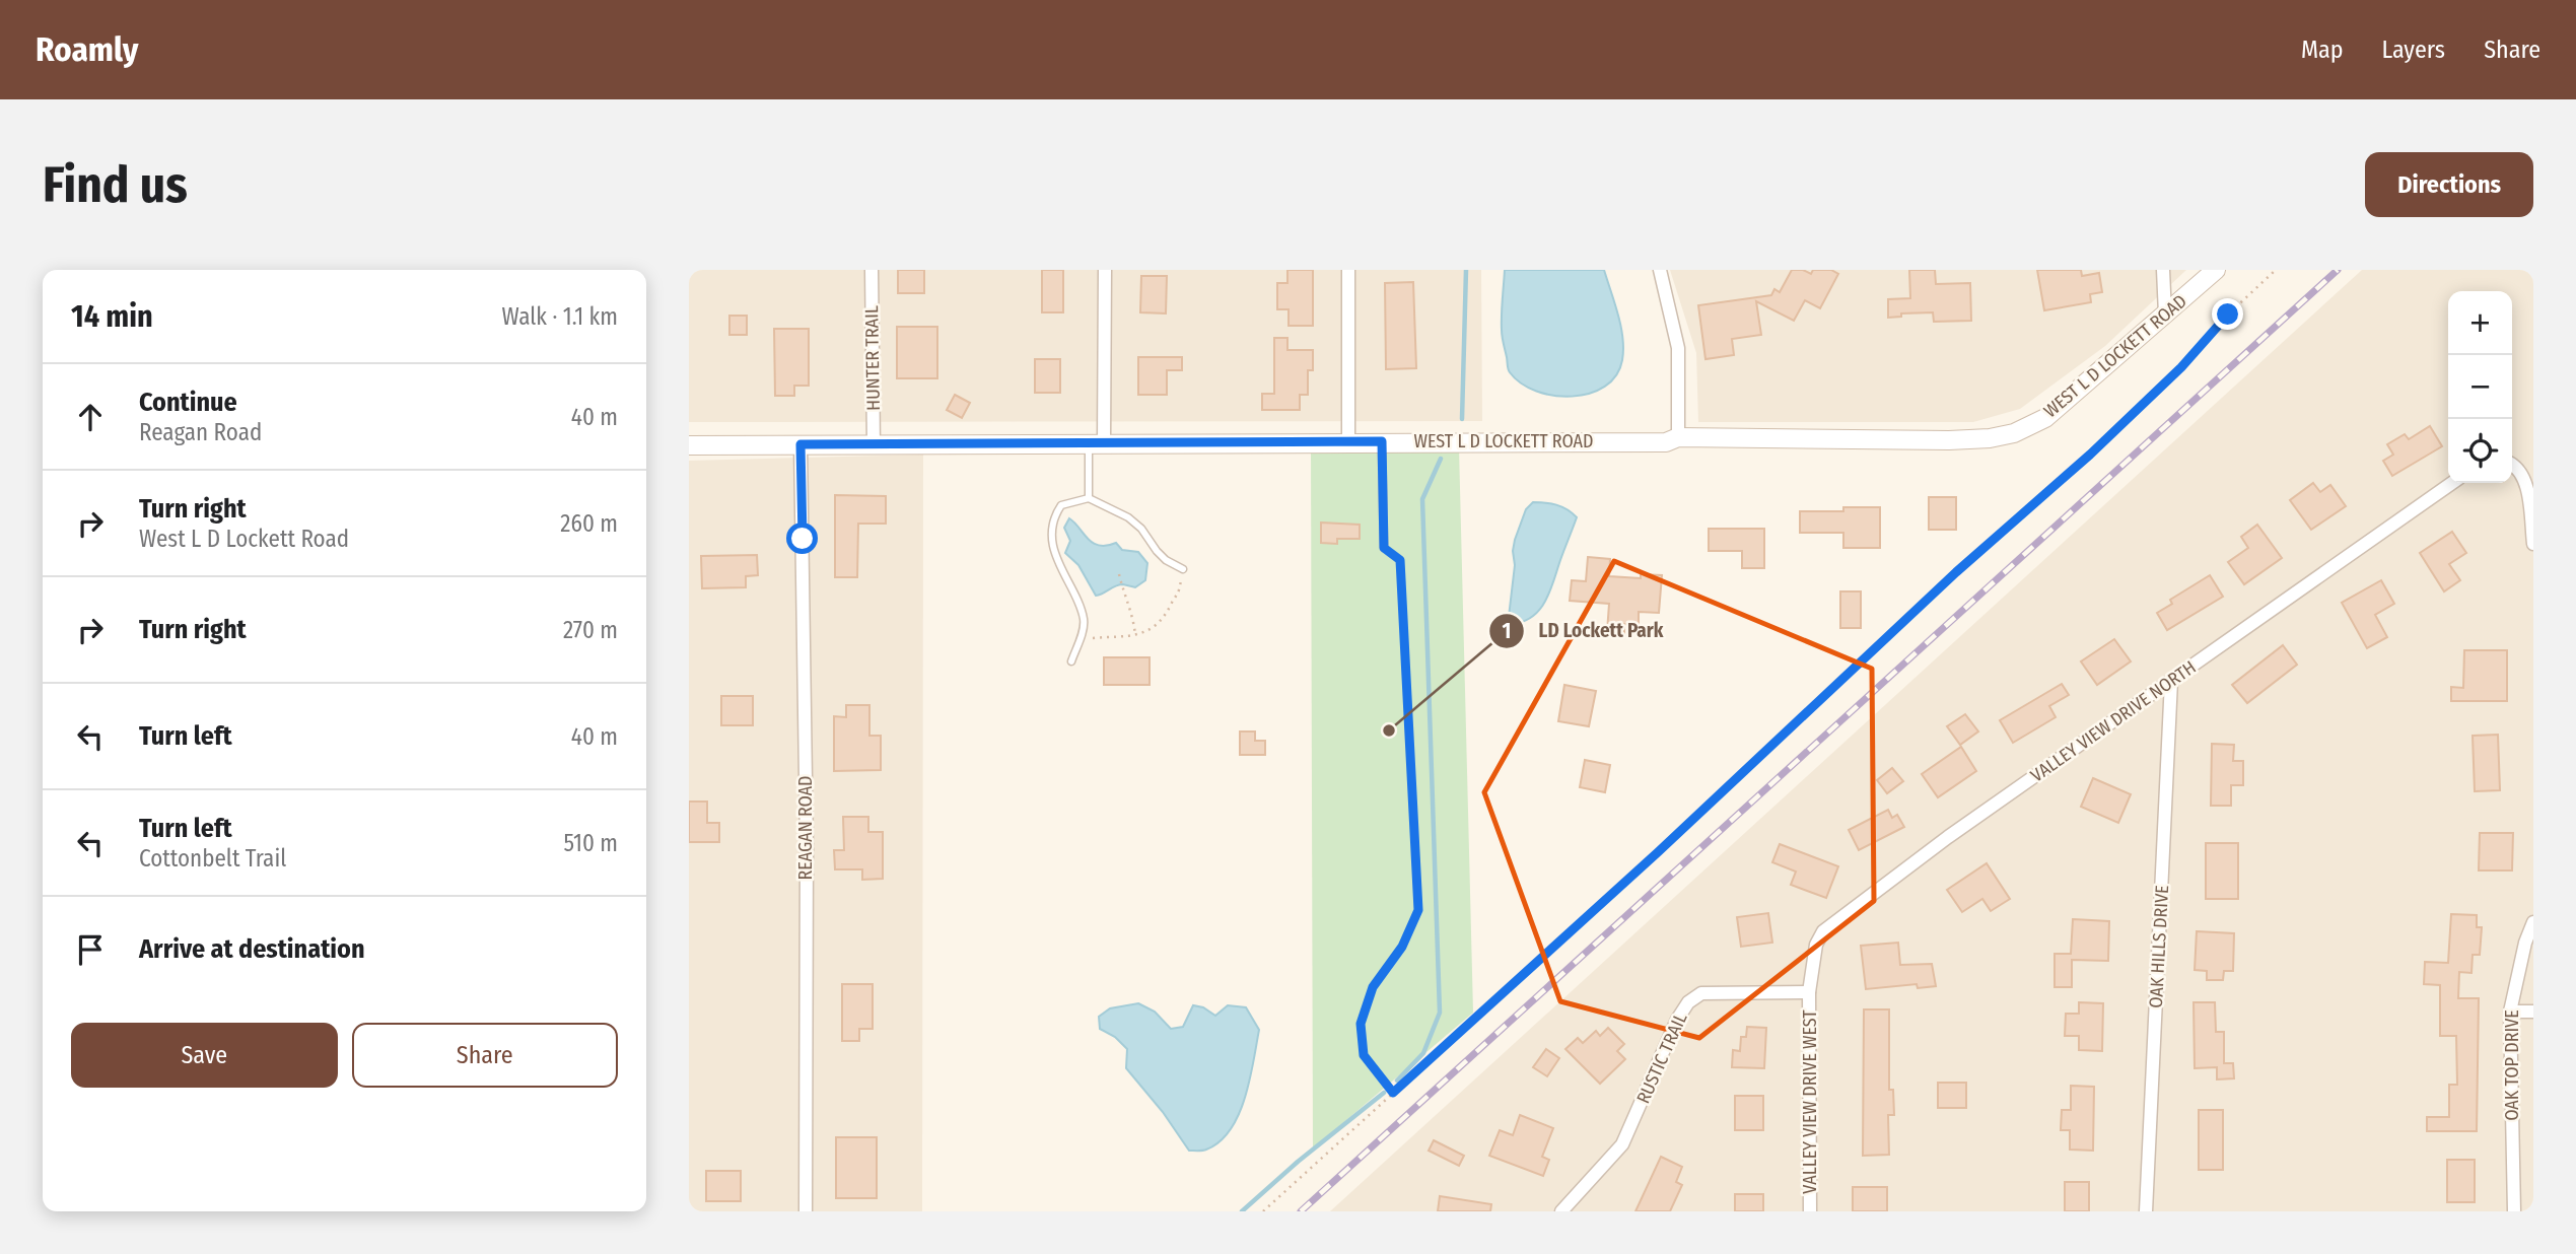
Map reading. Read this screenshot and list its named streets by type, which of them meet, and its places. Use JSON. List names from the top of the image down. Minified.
{"streets":{"main road":["WEST L D LOCKETT ROAD"],"street":["HUNTER TRAIL","VALLEY VIEW DRIVE NORTH","REAGAN ROAD","OAK HILLS DRIVE","RUSTIC TRAIL","OAK TOP DRIVE","VALLEY VIEW DRIVE WEST"]},"crossings":[["WEST L D LOCKETT ROAD","HUNTER TRAIL"],["WEST L D LOCKETT ROAD","REAGAN ROAD"],["VALLEY VIEW DRIVE NORTH","OAK HILLS DRIVE"],["VALLEY VIEW DRIVE NORTH","RUSTIC TRAIL"],["VALLEY VIEW DRIVE NORTH","VALLEY VIEW DRIVE WEST"],["RUSTIC TRAIL","VALLEY VIEW DRIVE WEST"]],"places":["LD Lockett Park"],"page":{"header":"Roamly","nav":["Map","Layers","Share"],"buttons":["Directions",["Save","Share"]],"title":"Find us","heading":["14 min","Walk · 1.1 km"],"map_buttons":["+","−"],"list":[["Continue","Reagan Road","40 m"],["Turn right","West L D Lockett Road","260 m"],["Turn right","270 m"],["Turn left","40 m"],["Turn left","Cottonbelt Trail","510 m"],"Arrive at destination"]}}
